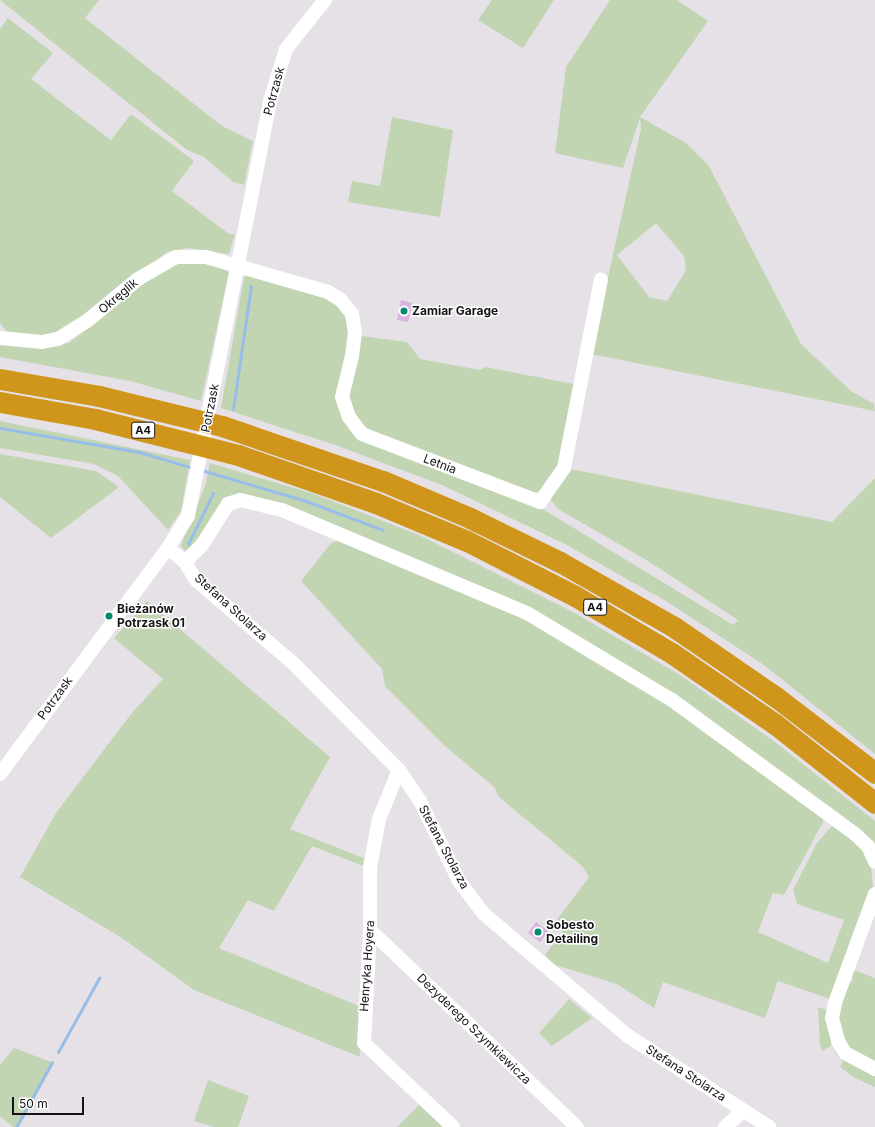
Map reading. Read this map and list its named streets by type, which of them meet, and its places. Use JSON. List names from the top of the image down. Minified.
{"streets":{"highway":["A4"],"street":["Potrzask","Okręglik","Letnia","Stefana Stolarza","Henryka Hoyera","Dezyderego Szymkiewicza"]},"crossings":[["Potrzask","Okręglik"],["Potrzask","Letnia"],["Potrzask","Stefana Stolarza"],["Okręglik","Letnia"],["Stefana Stolarza","Henryka Hoyera"],["Henryka Hoyera","Dezyderego Szymkiewicza"]],"places":["Zamiar Garage","Bieżanów Potrzask 01","Sobesto Detailing"],"scale_bar":"50 m"}
